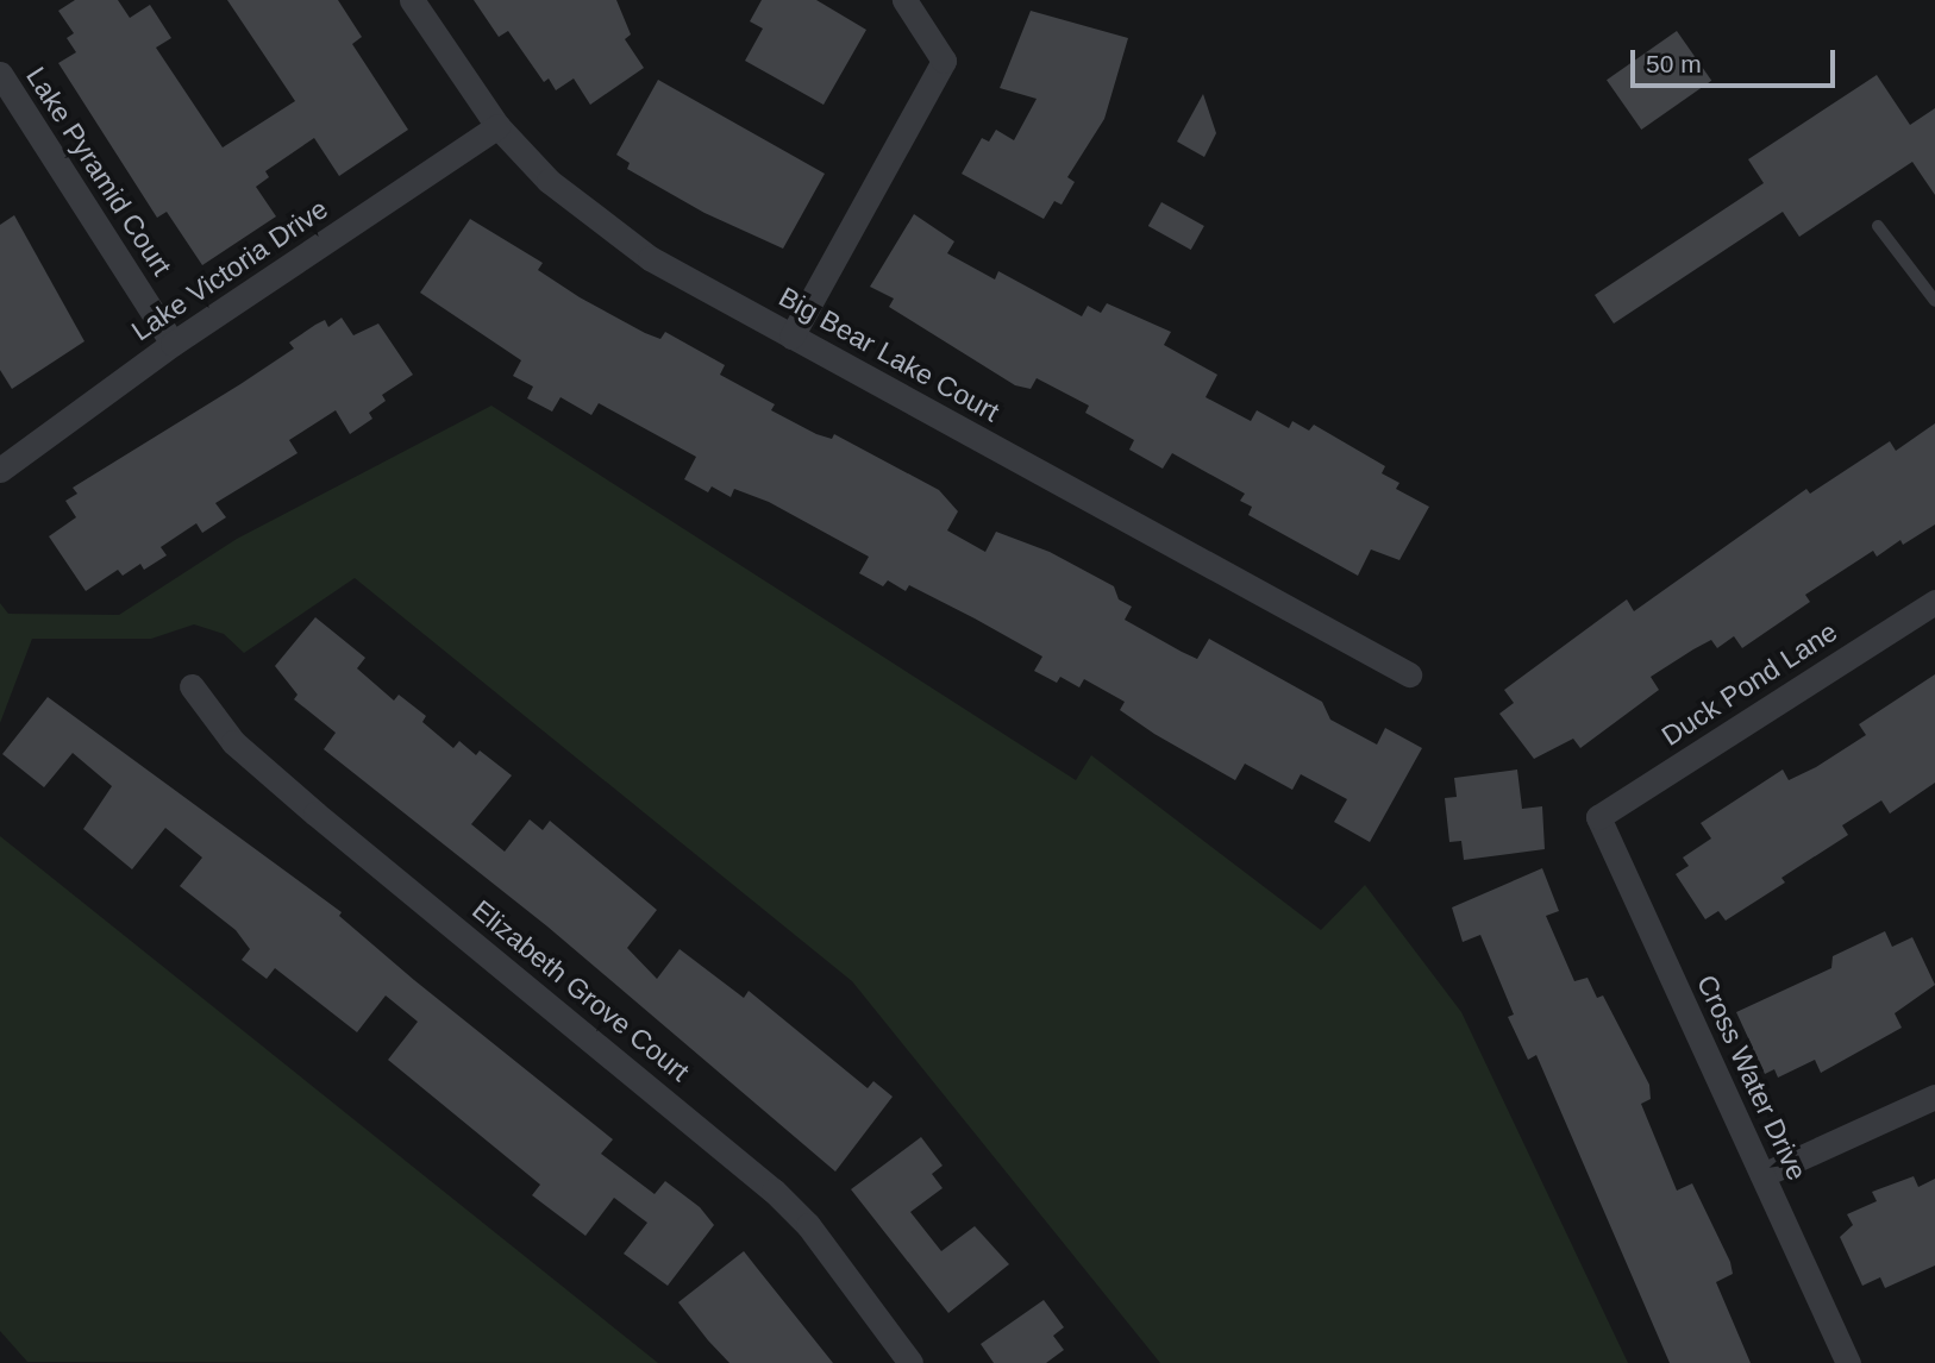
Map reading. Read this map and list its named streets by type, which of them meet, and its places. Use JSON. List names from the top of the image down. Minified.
{"streets":{"street":["Lake Pyramid Court","Lake Victoria Drive","Big Bear Lake Court","Duck Pond Lane","Elizabeth Grove Court","Cross Water Drive"]},"crossings":[["Lake Pyramid Court","Lake Victoria Drive"],["Lake Victoria Drive","Big Bear Lake Court"],["Duck Pond Lane","Cross Water Drive"]],"scale_bar":"50 m"}
